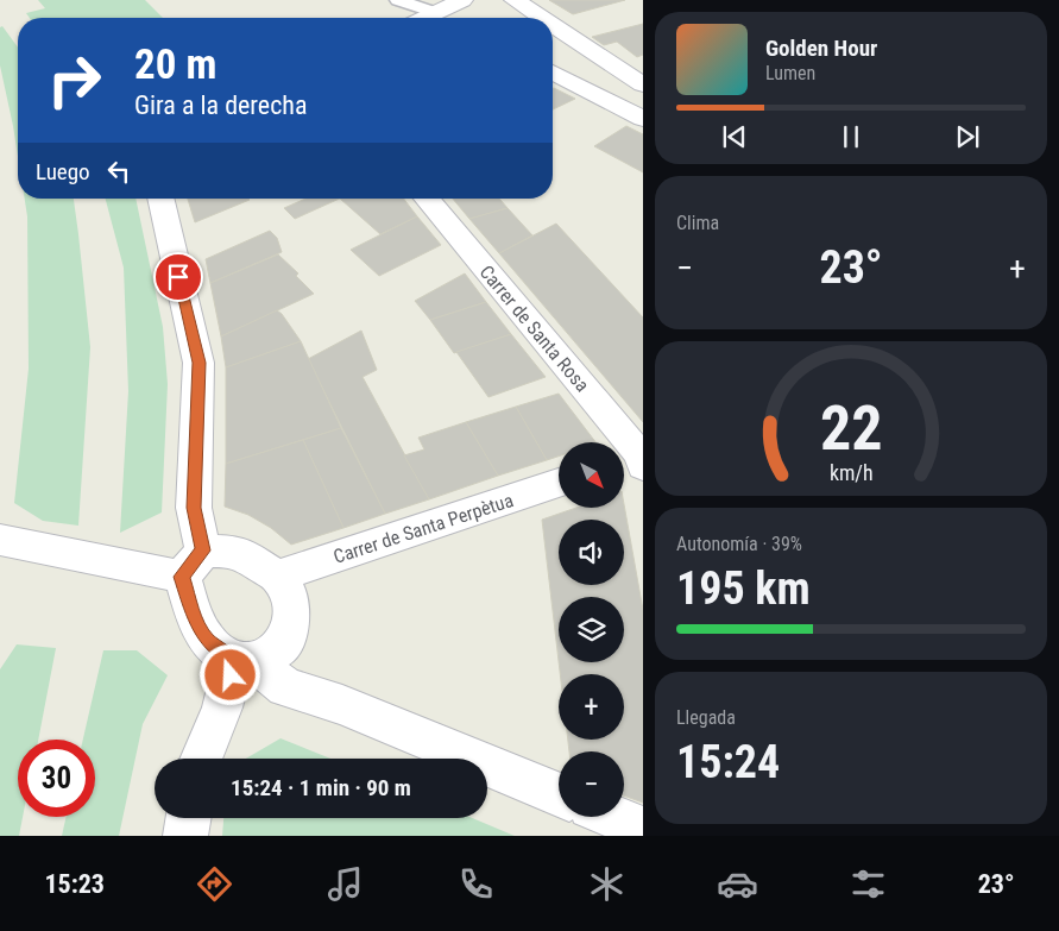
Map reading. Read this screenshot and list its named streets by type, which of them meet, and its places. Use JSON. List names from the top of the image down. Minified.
{"streets":{"street":["Carrer de Santa Rosa","Carrer de Santa Perpètua"]},"north":"bottom right","page":{"turn":["20 m","Gira a la derecha"],"song":["Golden Hour","Lumen"],"then":"Luego","tile":["Clima",["Autonomía · 39%","195 km"],["Llegada","15:24"]],"heat":["−","23°","+"],"map_buttons":["+","−"],"limit":"30","trip":"15:24 · 1 min · 90 m","tabs":["15:23","23°"],"gauge":["22","km/h"]}}
